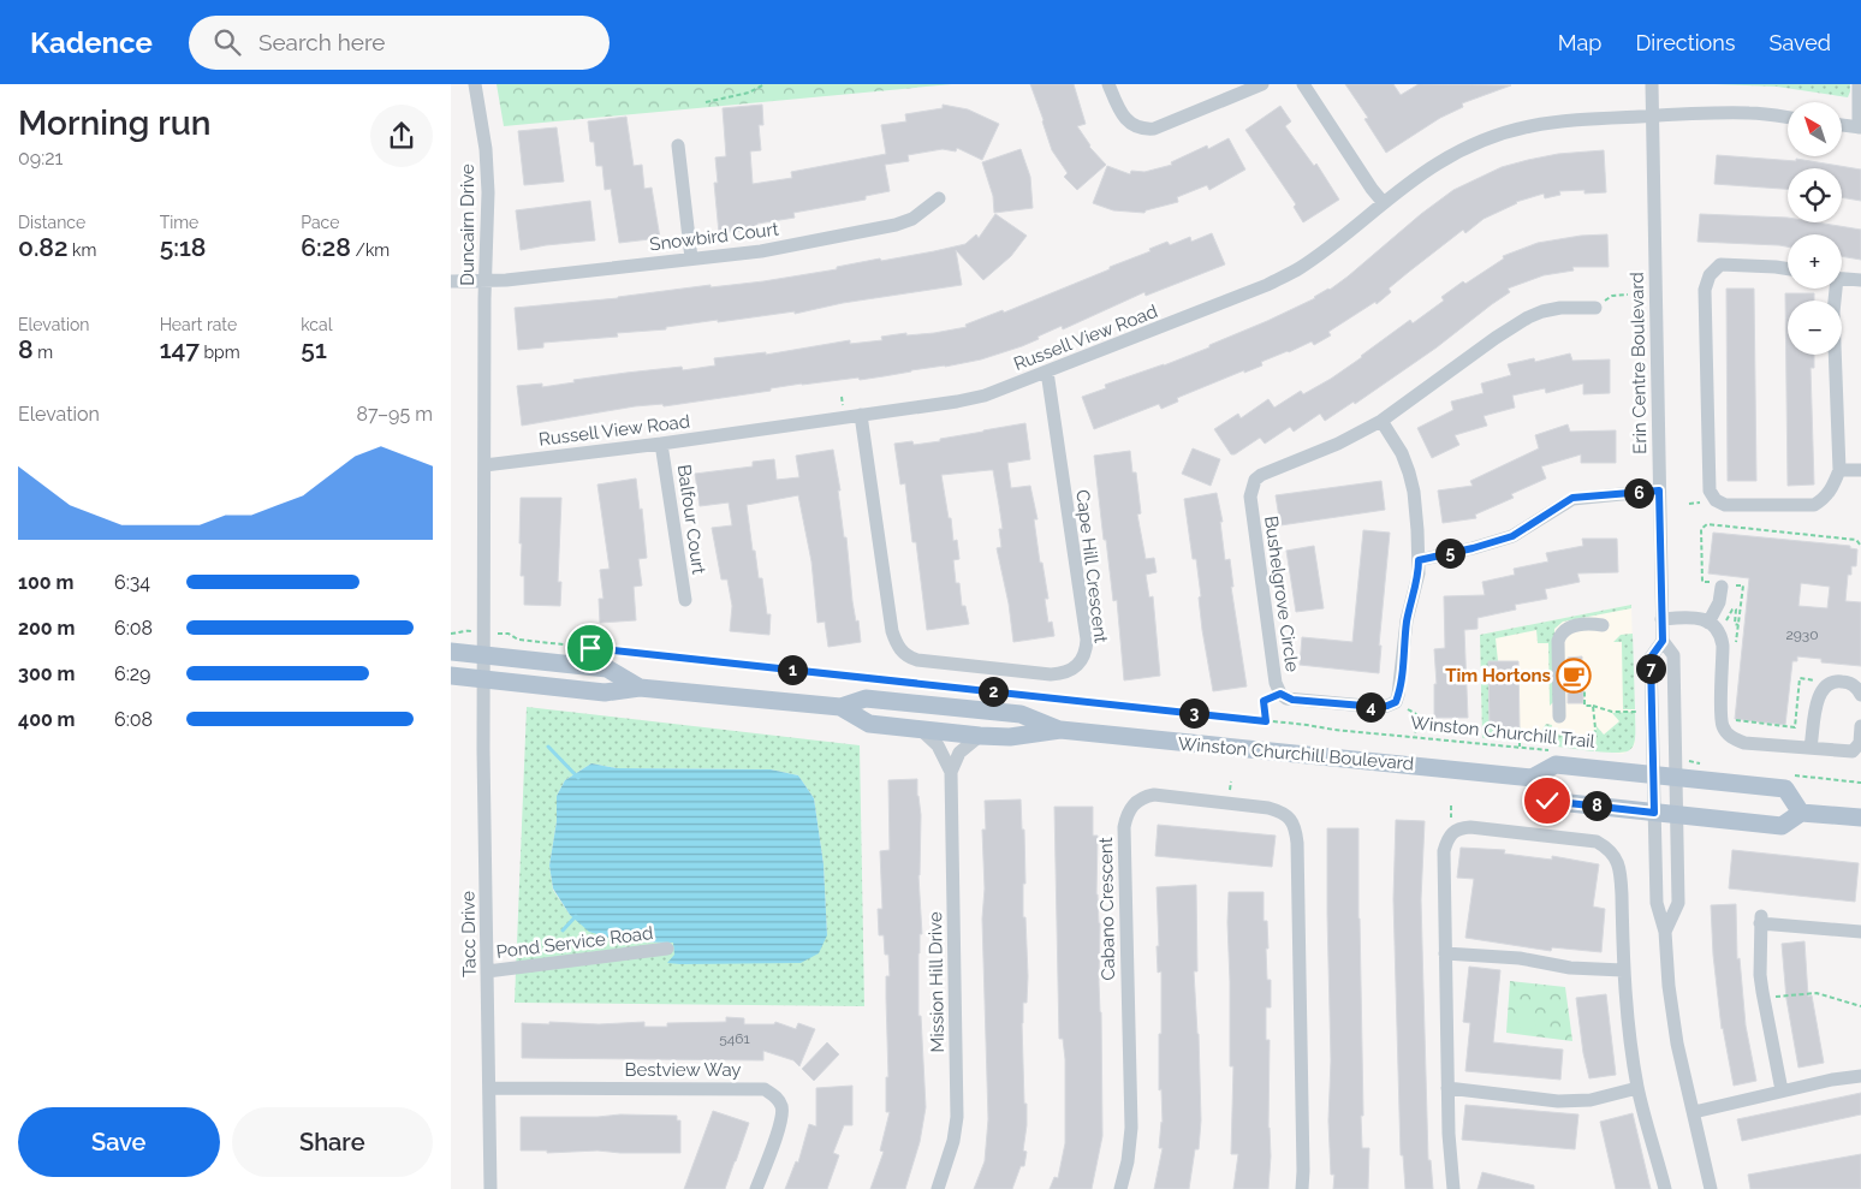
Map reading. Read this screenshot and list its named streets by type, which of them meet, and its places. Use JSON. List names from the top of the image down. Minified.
{"streets":{"main road":["Winston Churchill Boulevard"],"street":["Duncairn Drive","Snowbird Court","Russell View Road","Erin Centre Boulevard","Balfour Court","Cape Hill Crescent","Bushelgrove Circle","Cabano Crescent","Tacc Drive","Pond Service Road","Mission Hill Drive","Bestview Way"],"path":["Winston Churchill Trail"]},"crossings":[["Duncairn Drive","Snowbird Court"],["Duncairn Drive","Russell View Road"],["Duncairn Drive","Winston Churchill Boulevard"],["Duncairn Drive","Tacc Drive"],["Russell View Road","Erin Centre Boulevard"],["Russell View Road","Balfour Court"],["Russell View Road","Cape Hill Crescent"],["Winston Churchill Boulevard","Tacc Drive"],["Winston Churchill Boulevard","Mission Hill Drive"],["Tacc Drive","Pond Service Road"],["Tacc Drive","Bestview Way"]],"places":{"cafe":["Tim Hortons"]},"house_numbers":["2930","5461"],"north":"top left","page":{"header":"Kadence","search":"Search here","nav":["Map","Directions","Saved"],"heading":["Morning run","09:21"],"map_buttons":["+","−"],"stats":[["Distance","0.82 km"],["Time","5:18"],["Pace","6:28 /km"],["Elevation","8 m"],["Heart rate","147 bpm"],["kcal","51"]],"chart":["Elevation","87–95 m"],"pins":["6","5","7","1","2","4","3","8"],"list":[{"name":"100 m","note":"6:34"},{"name":"200 m","note":"6:08"},{"name":"300 m","note":"6:29"},{"name":"400 m","note":"6:08"}],"buttons":["Save","Share"]}}
